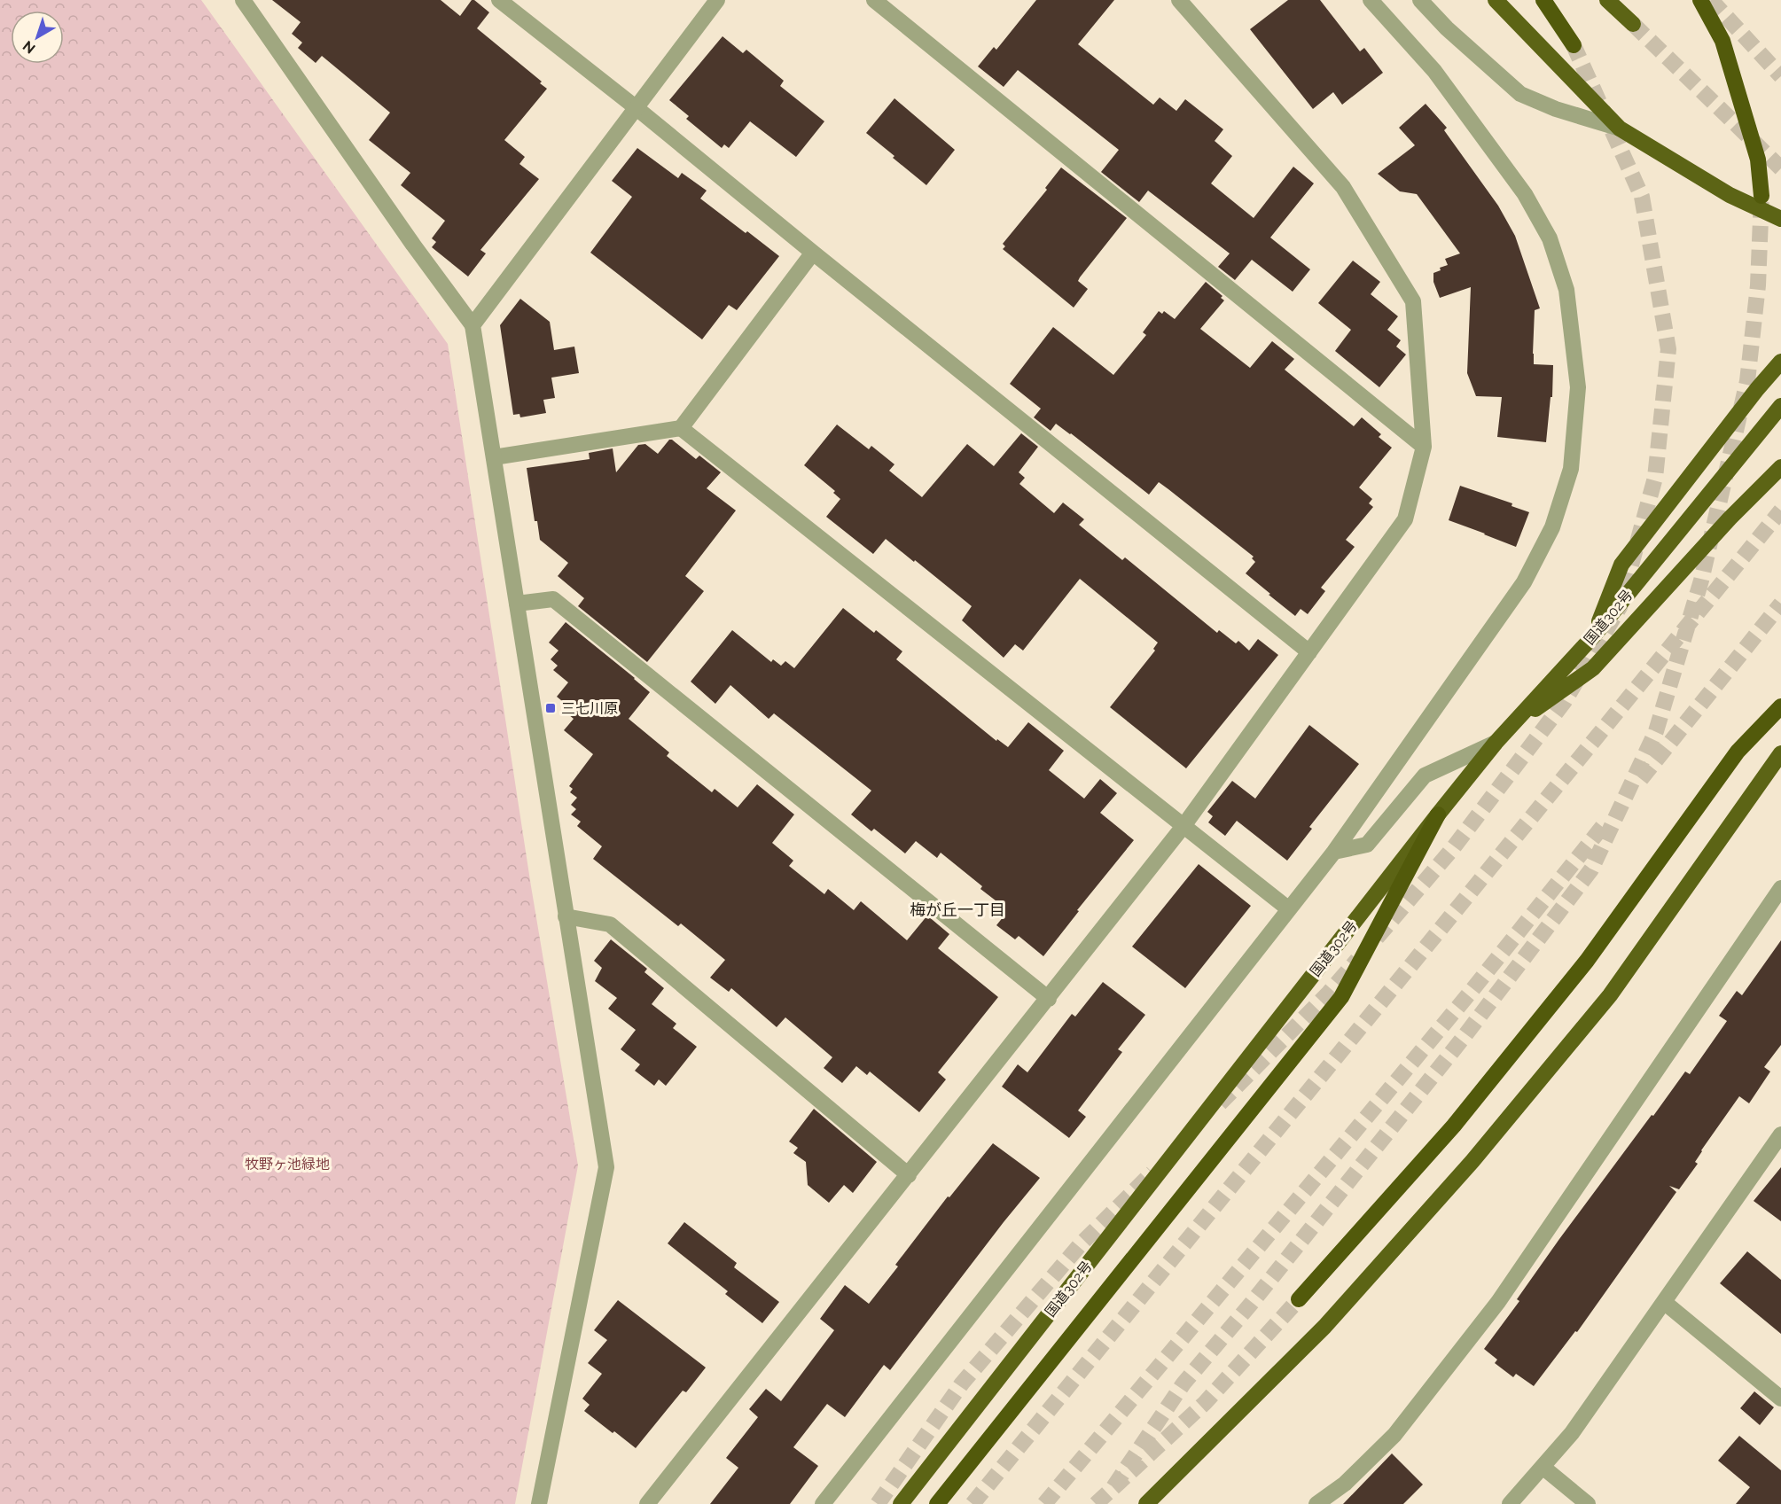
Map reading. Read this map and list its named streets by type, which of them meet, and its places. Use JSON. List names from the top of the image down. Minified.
{"streets":{"highway":["国道302号"]},"districts":["梅が丘一丁目"],"parks":["牧野ヶ池緑地"],"places":{"transit":["三七川原"]},"north":"bottom left"}
